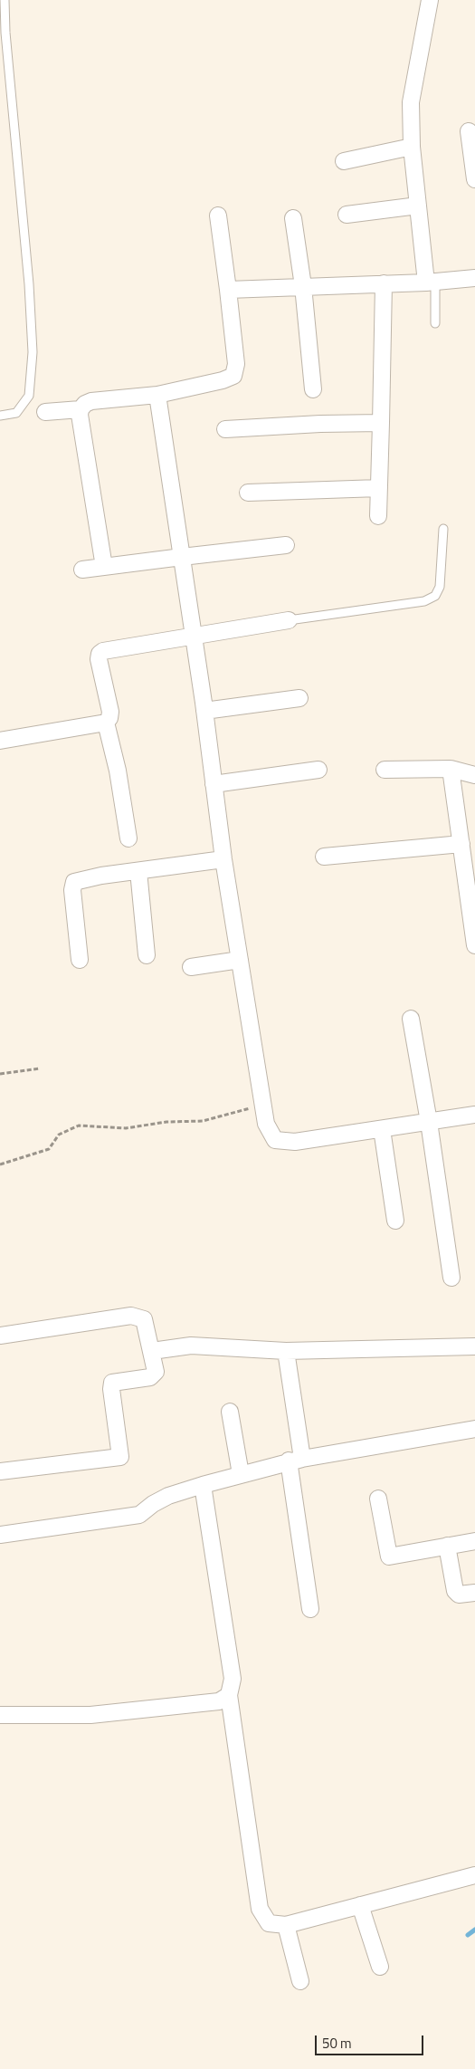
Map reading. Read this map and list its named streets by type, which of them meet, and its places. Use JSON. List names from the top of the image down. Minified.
{"scale_bar":"50 m"}
